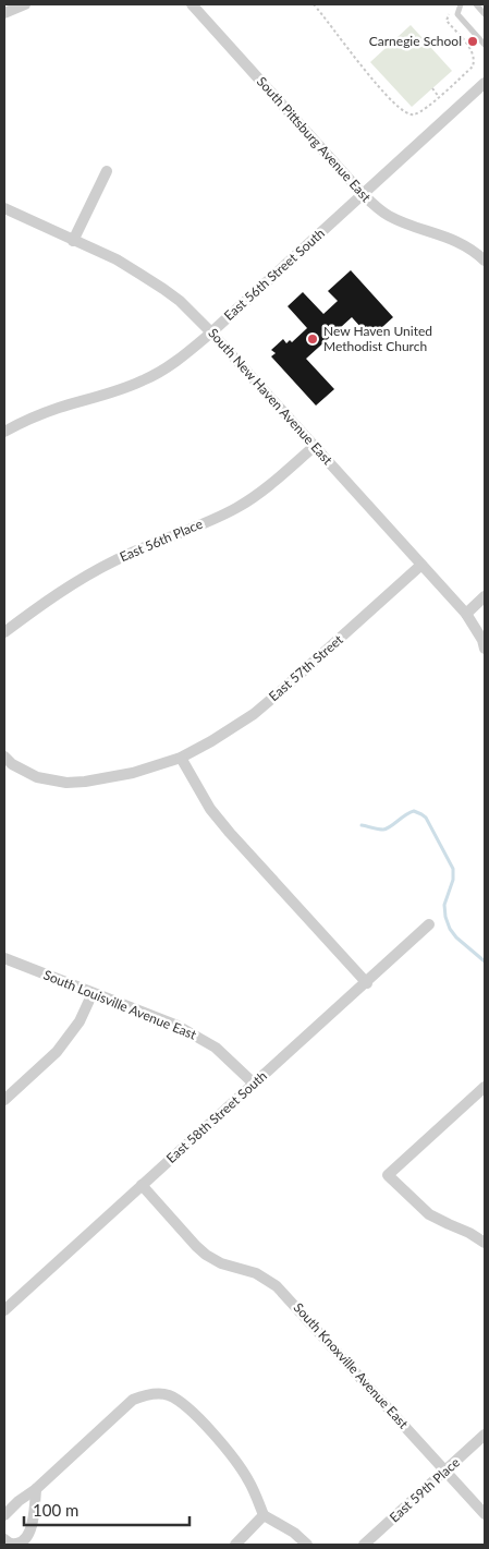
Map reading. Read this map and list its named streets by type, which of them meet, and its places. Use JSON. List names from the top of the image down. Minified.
{"streets":{"street":["South Pittsburg Avenue East","East 56th Street South","South New Haven Avenue East","East 56th Place","East 57th Street","South Louisville Avenue East","East 58th Street South","South Knoxville Avenue East","East 59th Place"]},"crossings":[["South Pittsburg Avenue East","East 56th Street South"],["East 56th Street South","South New Haven Avenue East"],["South New Haven Avenue East","East 56th Place"],["South New Haven Avenue East","East 57th Street"],["South Louisville Avenue East","East 58th Street South"],["East 58th Street South","South Knoxville Avenue East"],["South Knoxville Avenue East","East 59th Place"]],"places":["Carnegie School","New Haven United Methodist Church"],"scale_bar":"100 m"}
